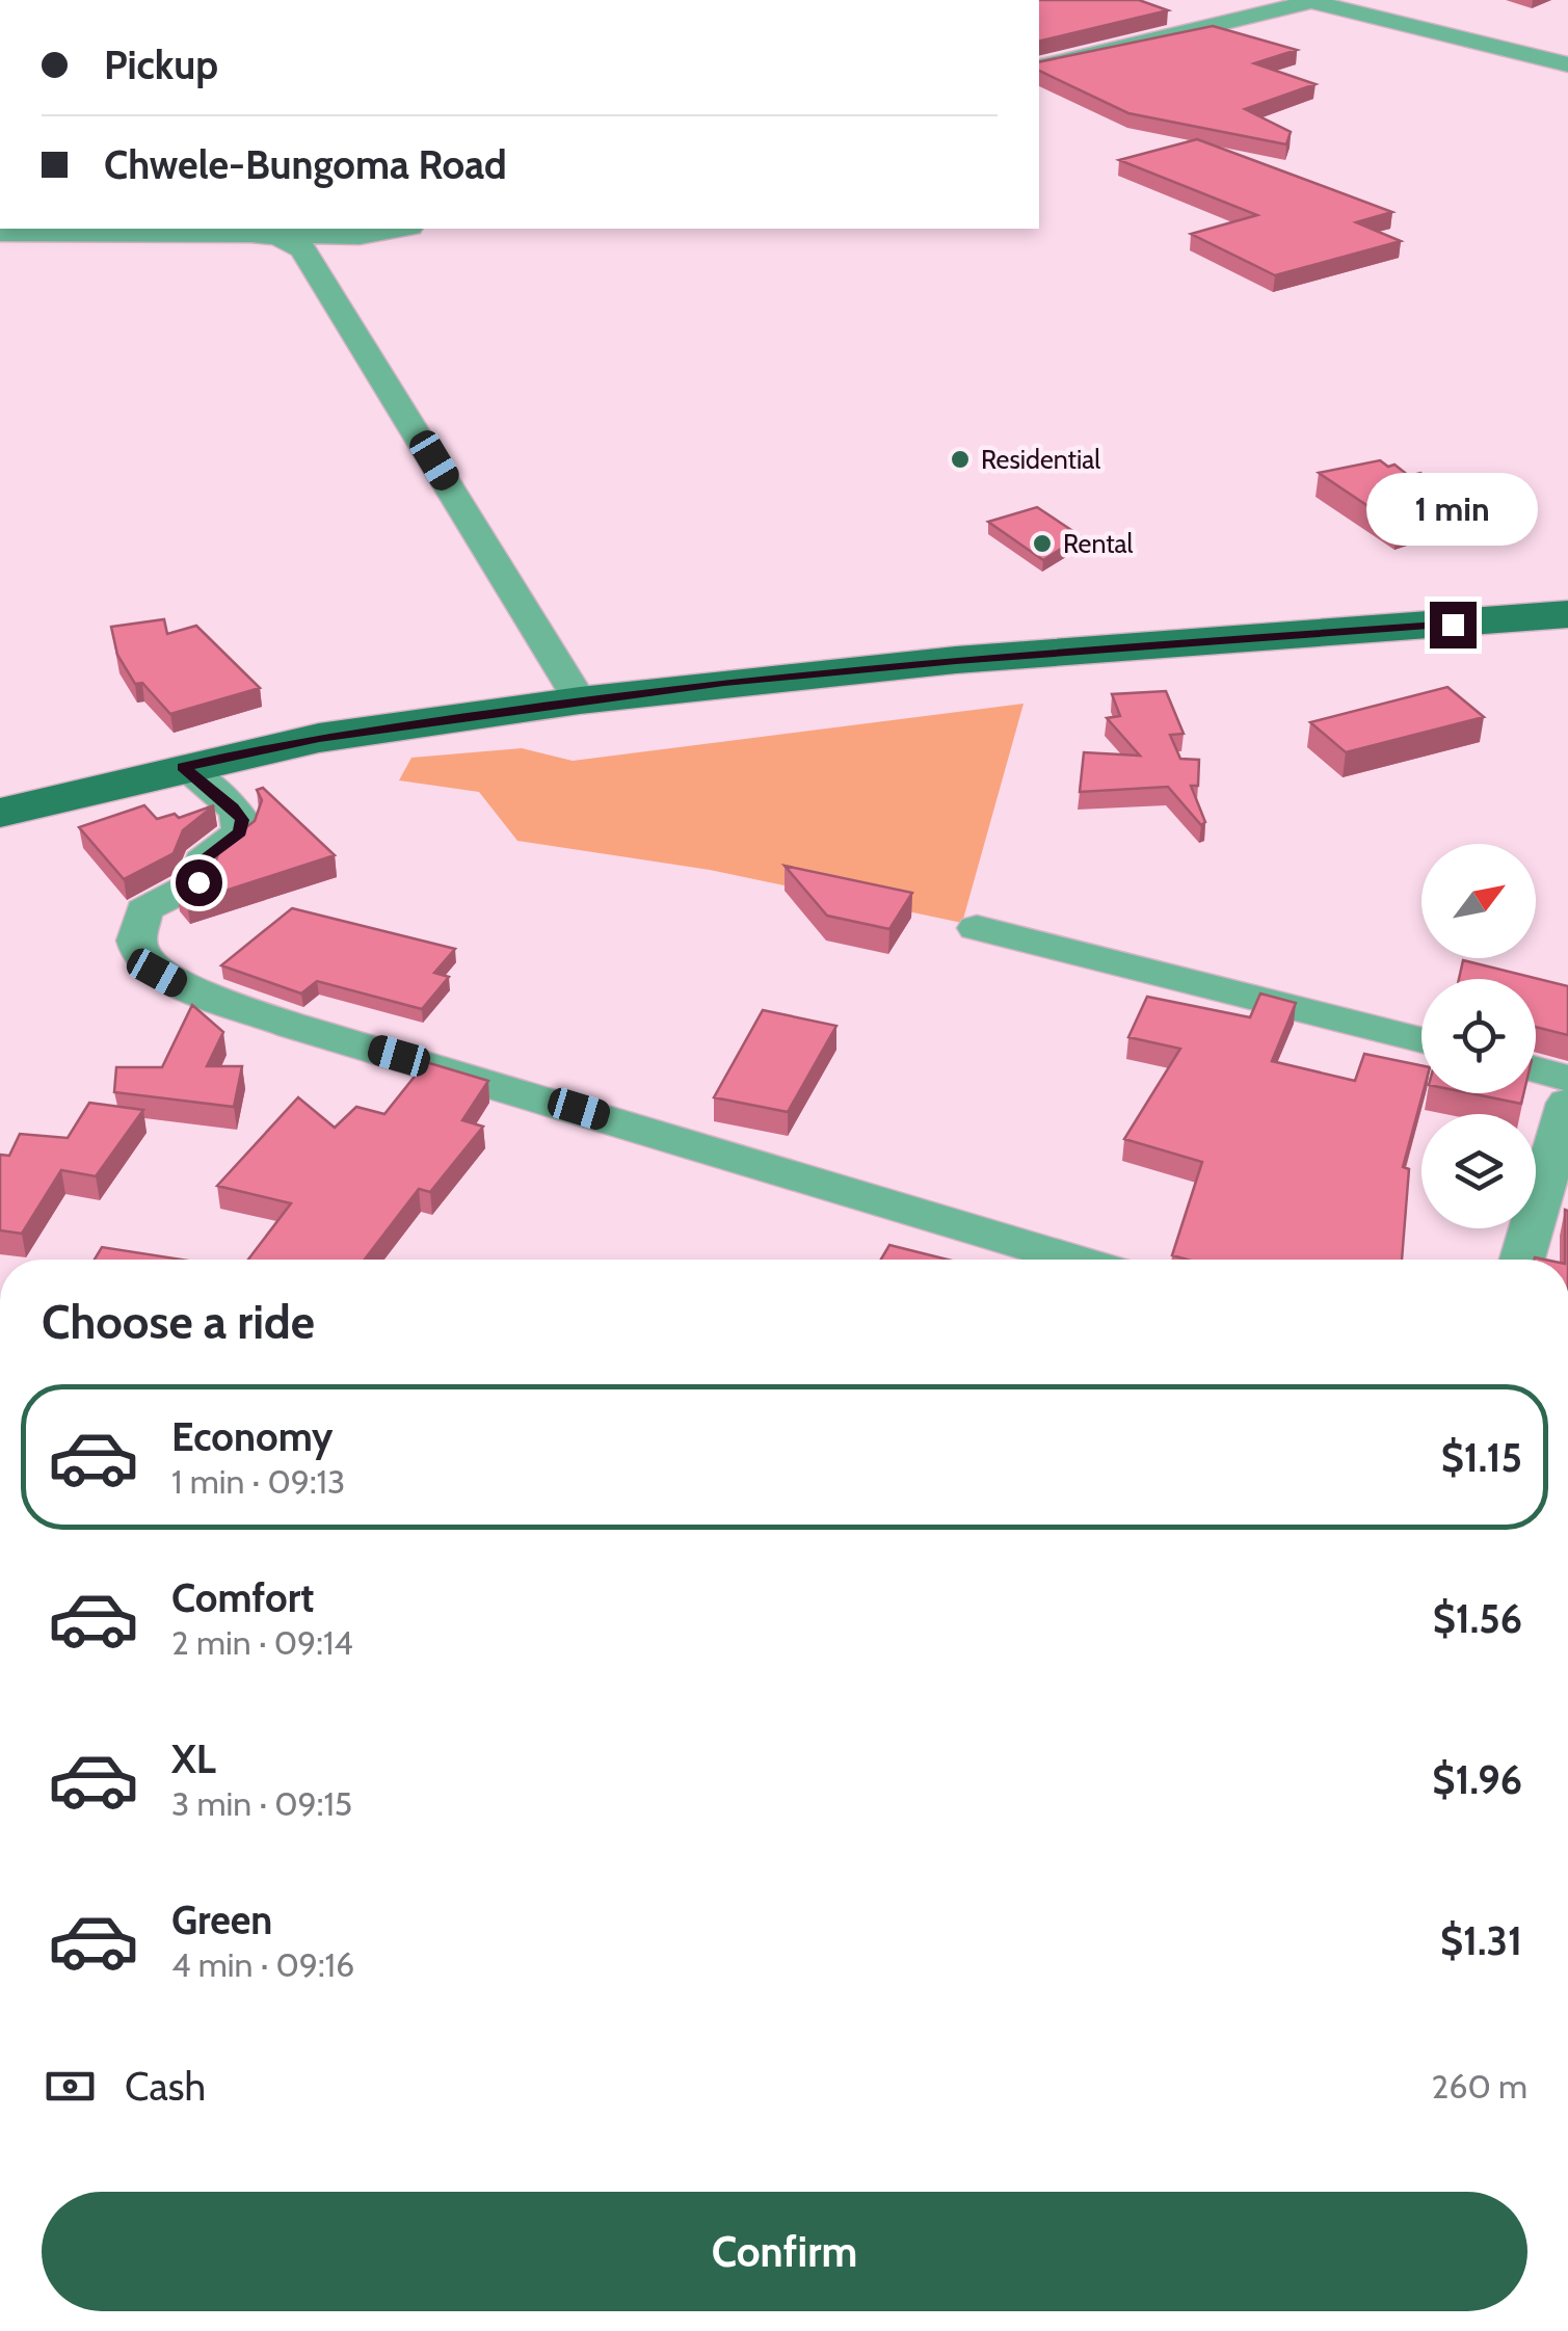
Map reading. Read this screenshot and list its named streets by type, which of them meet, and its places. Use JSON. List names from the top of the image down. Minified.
{"places":["Residential","Rental"],"north":"top right","page":{"banner":["Pickup","Chwele-Bungoma Road"],"bubble":"1 min","heading":"Choose a ride","list":[{"name":"Economy","note":"1 min · 09:13","value":"$1.15"},{"name":"Comfort","note":"2 min · 09:14","value":"$1.56"},{"name":"XL","note":"3 min · 09:15","value":"$1.96"},{"name":"Green","note":"4 min · 09:16","value":"$1.31"}],"pay":["Cash","260 m"],"buttons":"Confirm"}}
